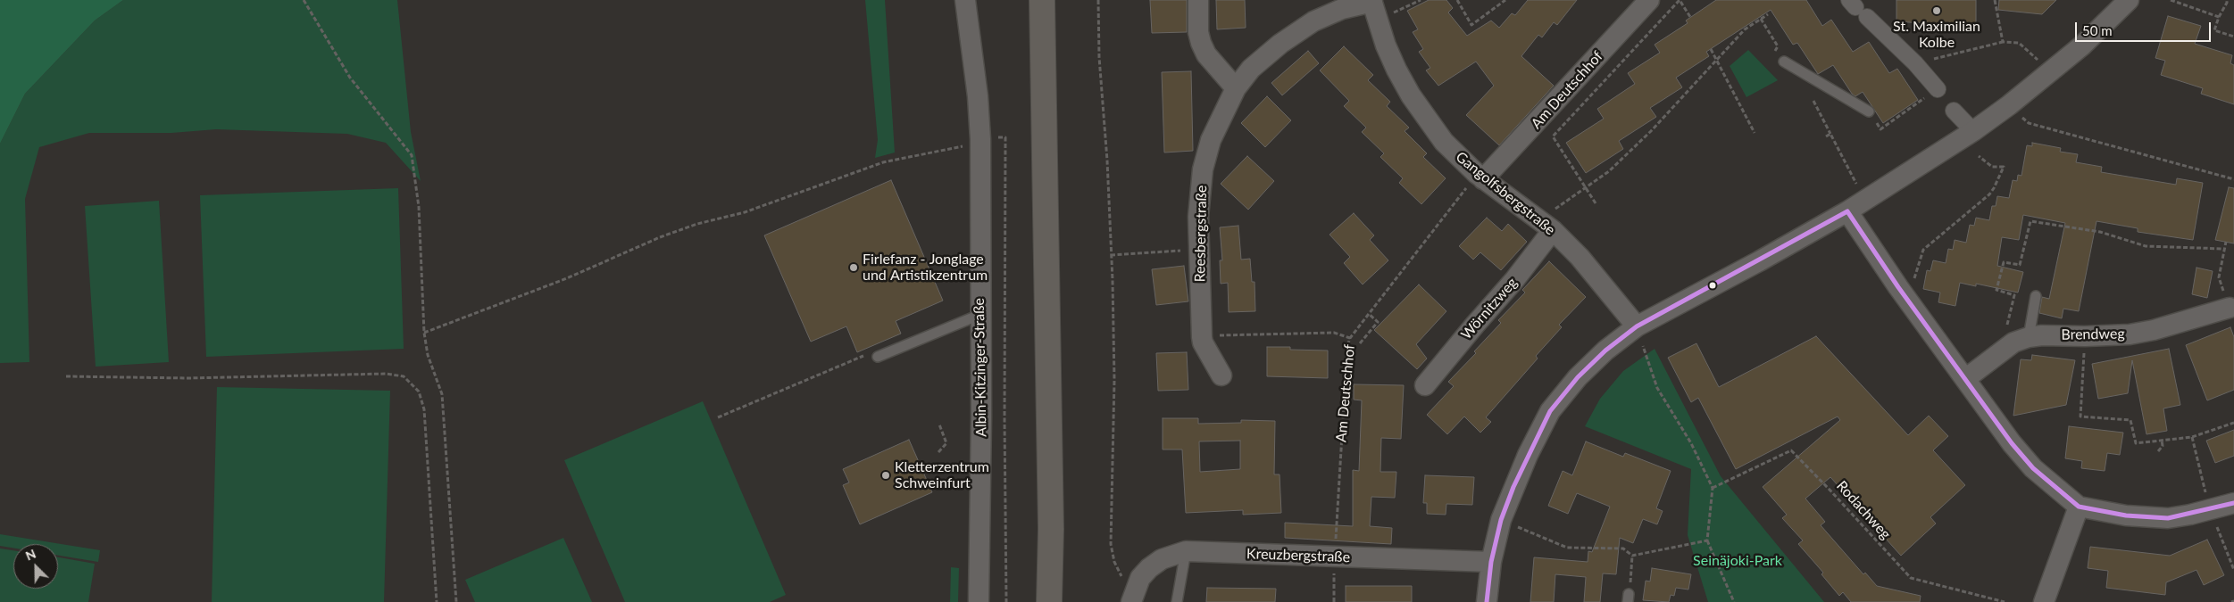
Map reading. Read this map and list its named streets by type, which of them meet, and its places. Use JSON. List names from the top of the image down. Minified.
{"streets":{"street":["Am Deutschhof","Gangolfsbergstraße","Reesbergstraße","Wörnitzweg","Brendweg","Albin-Kitzinger-Straße","Kreuzbergstraße"],"path":["Rodachweg"]},"crossings":[["Am Deutschhof","Gangolfsbergstraße"],["Am Deutschhof","Kreuzbergstraße"],["Gangolfsbergstraße","Reesbergstraße"],["Gangolfsbergstraße","Wörnitzweg"]],"parks":["Seinäjoki-Park"],"places":["St. Maximilian Kolbe","Firlefanz - Jonglage und Artistikzentrum","Kletterzentrum Schweinfurt"],"scale_bar":"50 m","north":"top left"}
